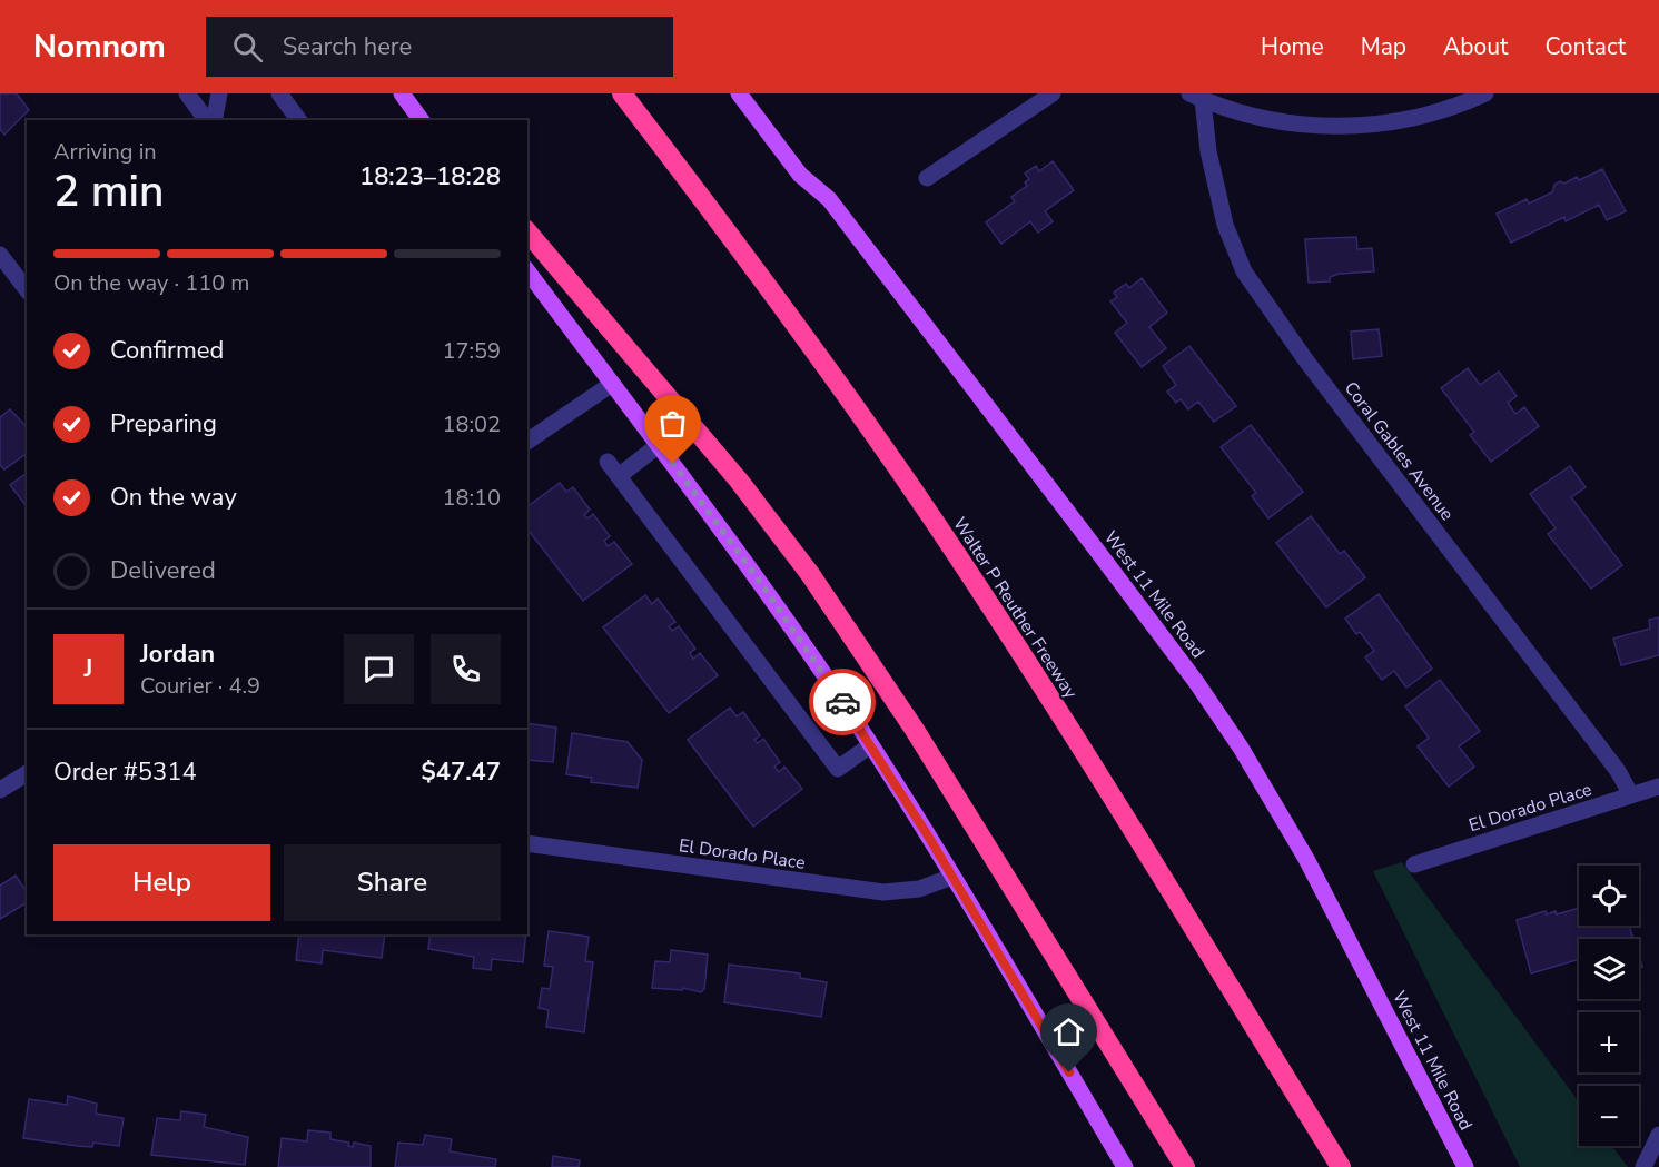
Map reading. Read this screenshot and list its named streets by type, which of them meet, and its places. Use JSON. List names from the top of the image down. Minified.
{"streets":{"highway":["Walter P Reuther Freeway"],"main road":["West 11 Mile Road"],"street":["Coral Gables Avenue","El Dorado Place"]},"crossings":[["Coral Gables Avenue","El Dorado Place"]],"page":{"header":"Nomnom","search":"Search here","nav":["Home","Map","About","Contact"],"heading":["2 min","Arriving in","18:23–18:28"],"panel":["Jordan","Courier · 4.9","Order #5314","$47.47"],"bar":"On the way · 110 m","list":[["Confirmed","17:59"],["Preparing","18:02"],["On the way","18:10"],"Delivered"],"round":"J","buttons":["Help","Share"],"map_buttons":["+","−"]}}
